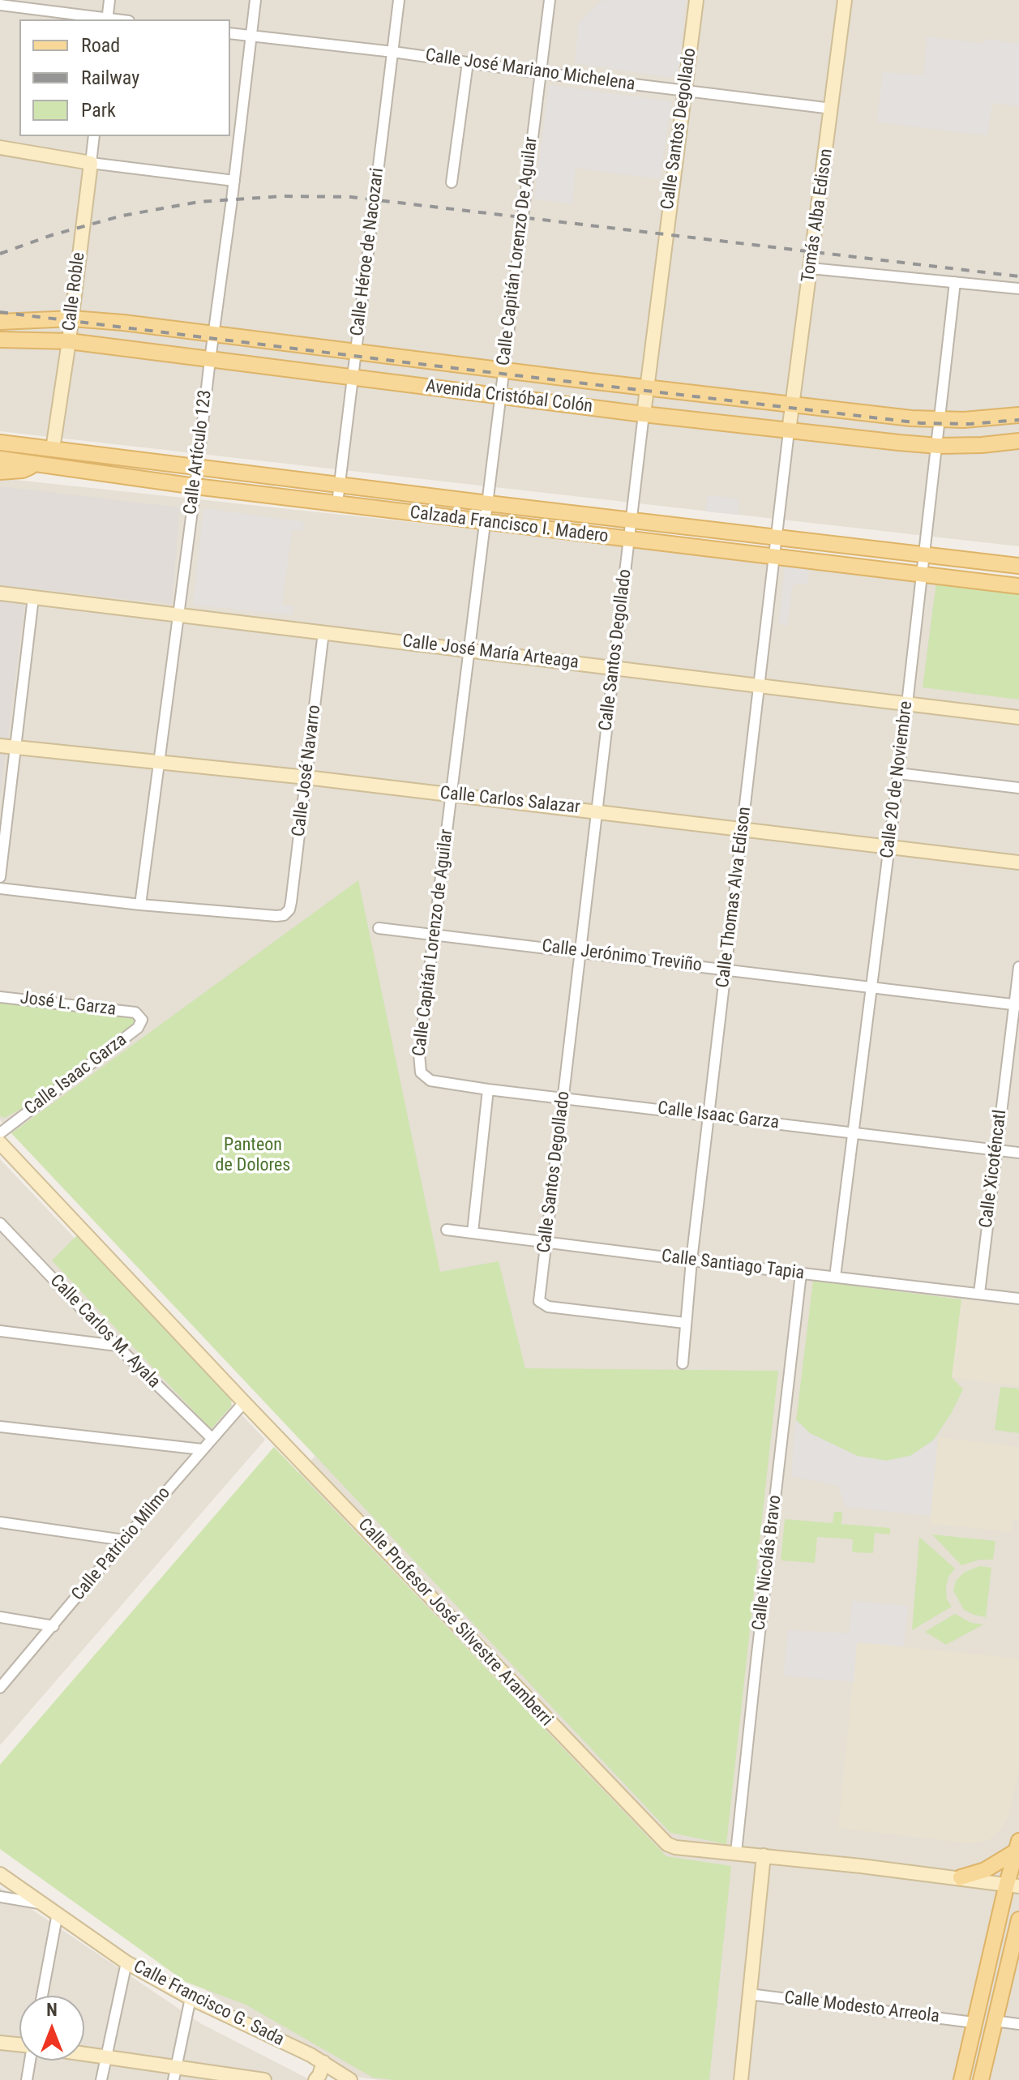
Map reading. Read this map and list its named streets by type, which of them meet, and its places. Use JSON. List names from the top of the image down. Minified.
{"streets":{"main road":["Avenida Cristóbal Colón","Calzada Francisco I. Madero"],"street":["Calle José Mariano Michelena","Calle Santos Degollado","Tomás Alba Edison","Calle Capitán Lorenzo De Aguilar","Calle Héroe de Nacozari","Calle Roble","Calle Artículo 123","Calle José María Arteaga","Calle José Navarro","Calle 20 de Noviembre","Calle Carlos Salazar","Calle Thomas Alva Edison","Calle Capitán Lorenzo de Aguilar","Calle Jerónimo Treviño","José L. Garza","Calle Isaac Garza","Calle Xicoténcatl","Calle Santiago Tapia","Calle Carlos M. Ayala","Calle Patricio Milmo","Calle Nicolás Bravo","Calle Profesor José Silvestre Aramberri","Calle Francisco G. Sada","Calle Modesto Arreola"]},"crossings":[["Calle José Mariano Michelena","Calle Santos Degollado"],["Calle José Mariano Michelena","Tomás Alba Edison"],["Calle José Mariano Michelena","Calle Capitán Lorenzo De Aguilar"],["Calle José Mariano Michelena","Calle Héroe de Nacozari"],["Calle José Mariano Michelena","Calle Artículo 123"],["Calle Santos Degollado","Avenida Cristóbal Colón"],["Calle Santos Degollado","Calzada Francisco I. Madero"],["Calle Santos Degollado","Calle José María Arteaga"],["Calle Santos Degollado","Calle Carlos Salazar"],["Calle Santos Degollado","Calle Thomas Alva Edison"],["Calle Santos Degollado","Calle Jerónimo Treviño"],["Calle Santos Degollado","Calle Isaac Garza"],["Calle Santos Degollado","Calle Santiago Tapia"],["Tomás Alba Edison","Avenida Cristóbal Colón"],["Tomás Alba Edison","Calle Thomas Alva Edison"],["Calle Capitán Lorenzo De Aguilar","Avenida Cristóbal Colón"],["Calle Capitán Lorenzo De Aguilar","Calzada Francisco I. Madero"],["Calle Capitán Lorenzo De Aguilar","Calle Capitán Lorenzo de Aguilar"],["Calle Héroe de Nacozari","Avenida Cristóbal Colón"],["Calle Héroe de Nacozari","Calzada Francisco I. Madero"],["Calle Roble","Avenida Cristóbal Colón"],["Calle Roble","Calzada Francisco I. Madero"],["Avenida Cristóbal Colón","Calle Artículo 123"],["Avenida Cristóbal Colón","Calle 20 de Noviembre"],["Avenida Cristóbal Colón","Calle Thomas Alva Edison"],["Calle Artículo 123","Calzada Francisco I. Madero"],["Calle Artículo 123","Calle José María Arteaga"],["Calle Artículo 123","Calle José Navarro"],["Calle Artículo 123","Calle Carlos Salazar"],["Calzada Francisco I. Madero","Calle 20 de Noviembre"],["Calzada Francisco I. Madero","Calle Thomas Alva Edison"],["Calzada Francisco I. Madero","Calle Capitán Lorenzo de Aguilar"],["Calle José María Arteaga","Calle José Navarro"],["Calle José María Arteaga","Calle 20 de Noviembre"],["Calle José María Arteaga","Calle Thomas Alva Edison"],["Calle José María Arteaga","Calle Capitán Lorenzo de Aguilar"],["Calle José Navarro","Calle Carlos Salazar"],["Calle 20 de Noviembre","Calle Carlos Salazar"],["Calle 20 de Noviembre","Calle Jerónimo Treviño"],["Calle 20 de Noviembre","Calle Isaac Garza"],["Calle 20 de Noviembre","Calle Santiago Tapia"],["Calle Carlos Salazar","Calle Thomas Alva Edison"],["Calle Carlos Salazar","Calle Capitán Lorenzo de Aguilar"],["Calle Thomas Alva Edison","Calle Jerónimo Treviño"],["Calle Thomas Alva Edison","Calle Isaac Garza"],["Calle Thomas Alva Edison","Calle Santiago Tapia"],["Calle Capitán Lorenzo de Aguilar","Calle Jerónimo Treviño"],["Calle Capitán Lorenzo de Aguilar","Calle Isaac Garza"],["Calle Jerónimo Treviño","Calle Xicoténcatl"],["José L. Garza","Calle Isaac Garza"],["Calle Isaac Garza","Calle Xicoténcatl"],["Calle Xicoténcatl","Calle Santiago Tapia"],["Calle Santiago Tapia","Calle Nicolás Bravo"],["Calle Carlos M. Ayala","Calle Patricio Milmo"],["Calle Patricio Milmo","Calle Profesor José Silvestre Aramberri"],["Calle Nicolás Bravo","Calle Profesor José Silvestre Aramberri"]],"parks":["Panteon de Dolores"],"legend":["Road","Railway","Park"],"north":"top"}
